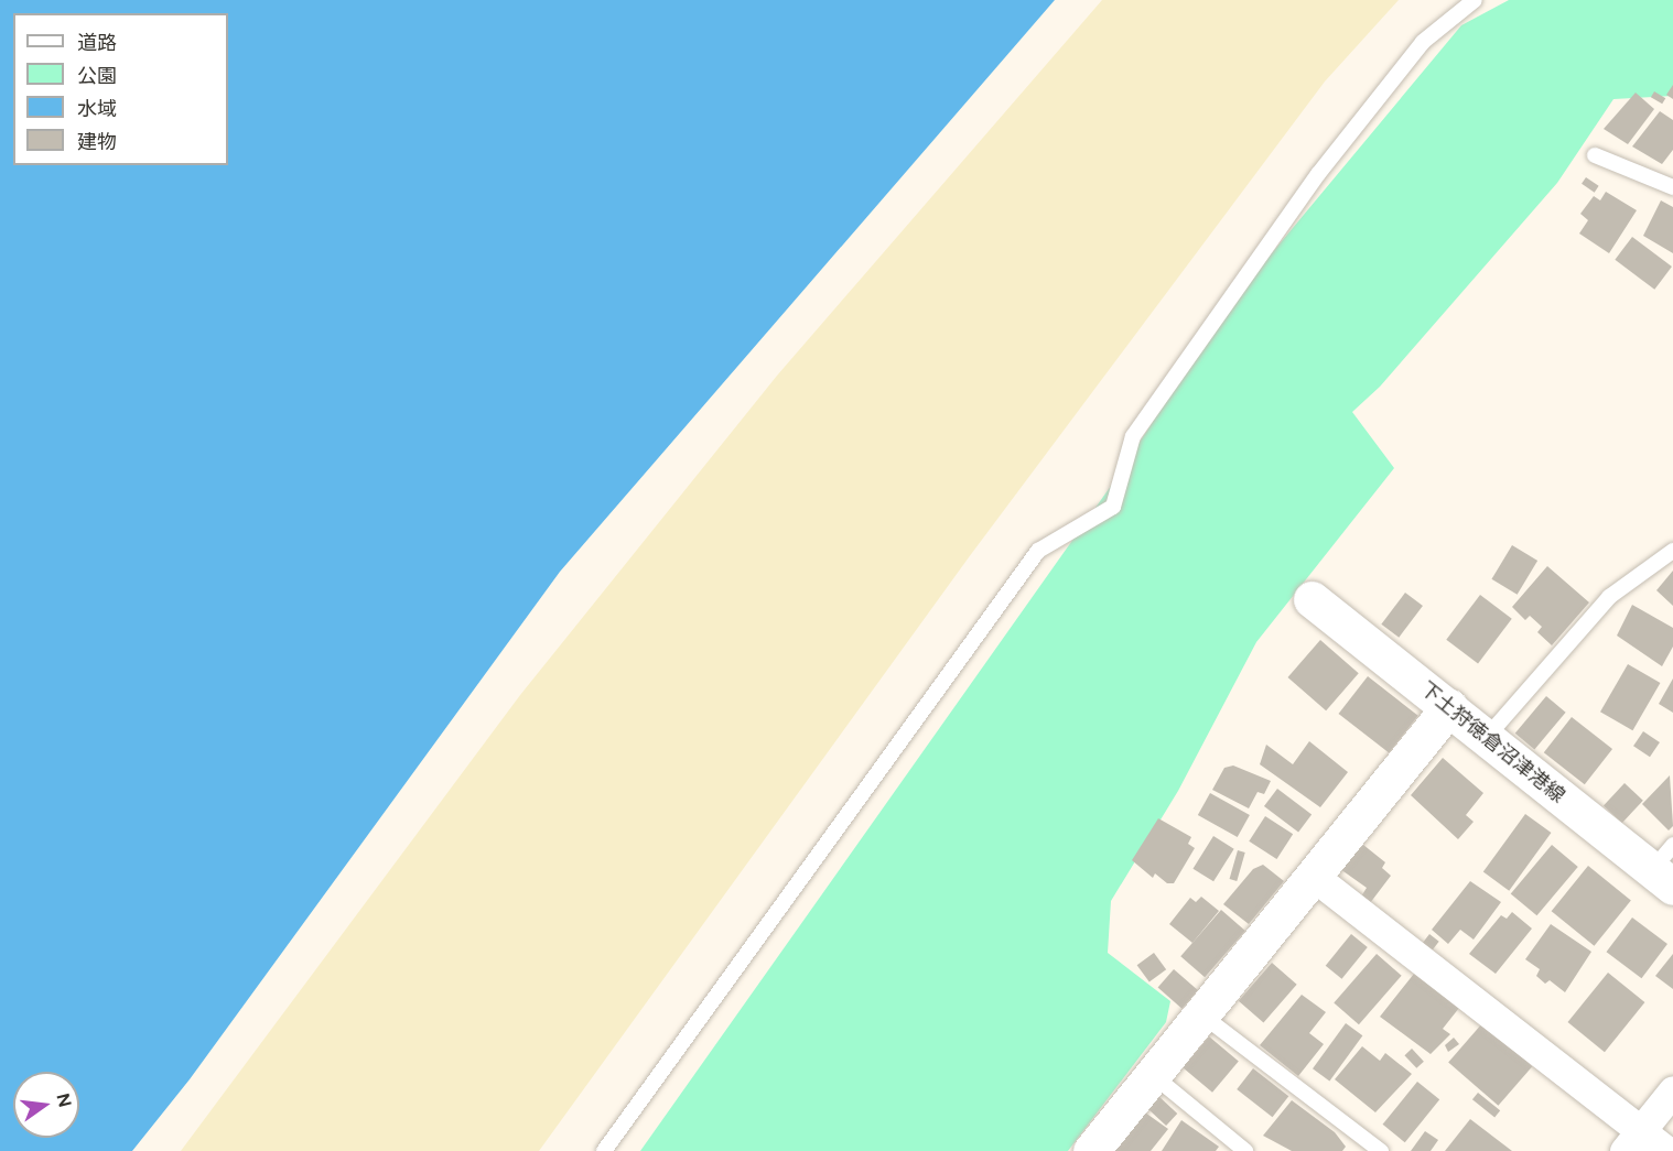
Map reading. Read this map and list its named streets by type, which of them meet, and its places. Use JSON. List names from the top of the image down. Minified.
{"streets":{"street":["下土狩徳倉沼津港線"]},"legend":["道路","公園","水域","建物"],"north":"right"}
